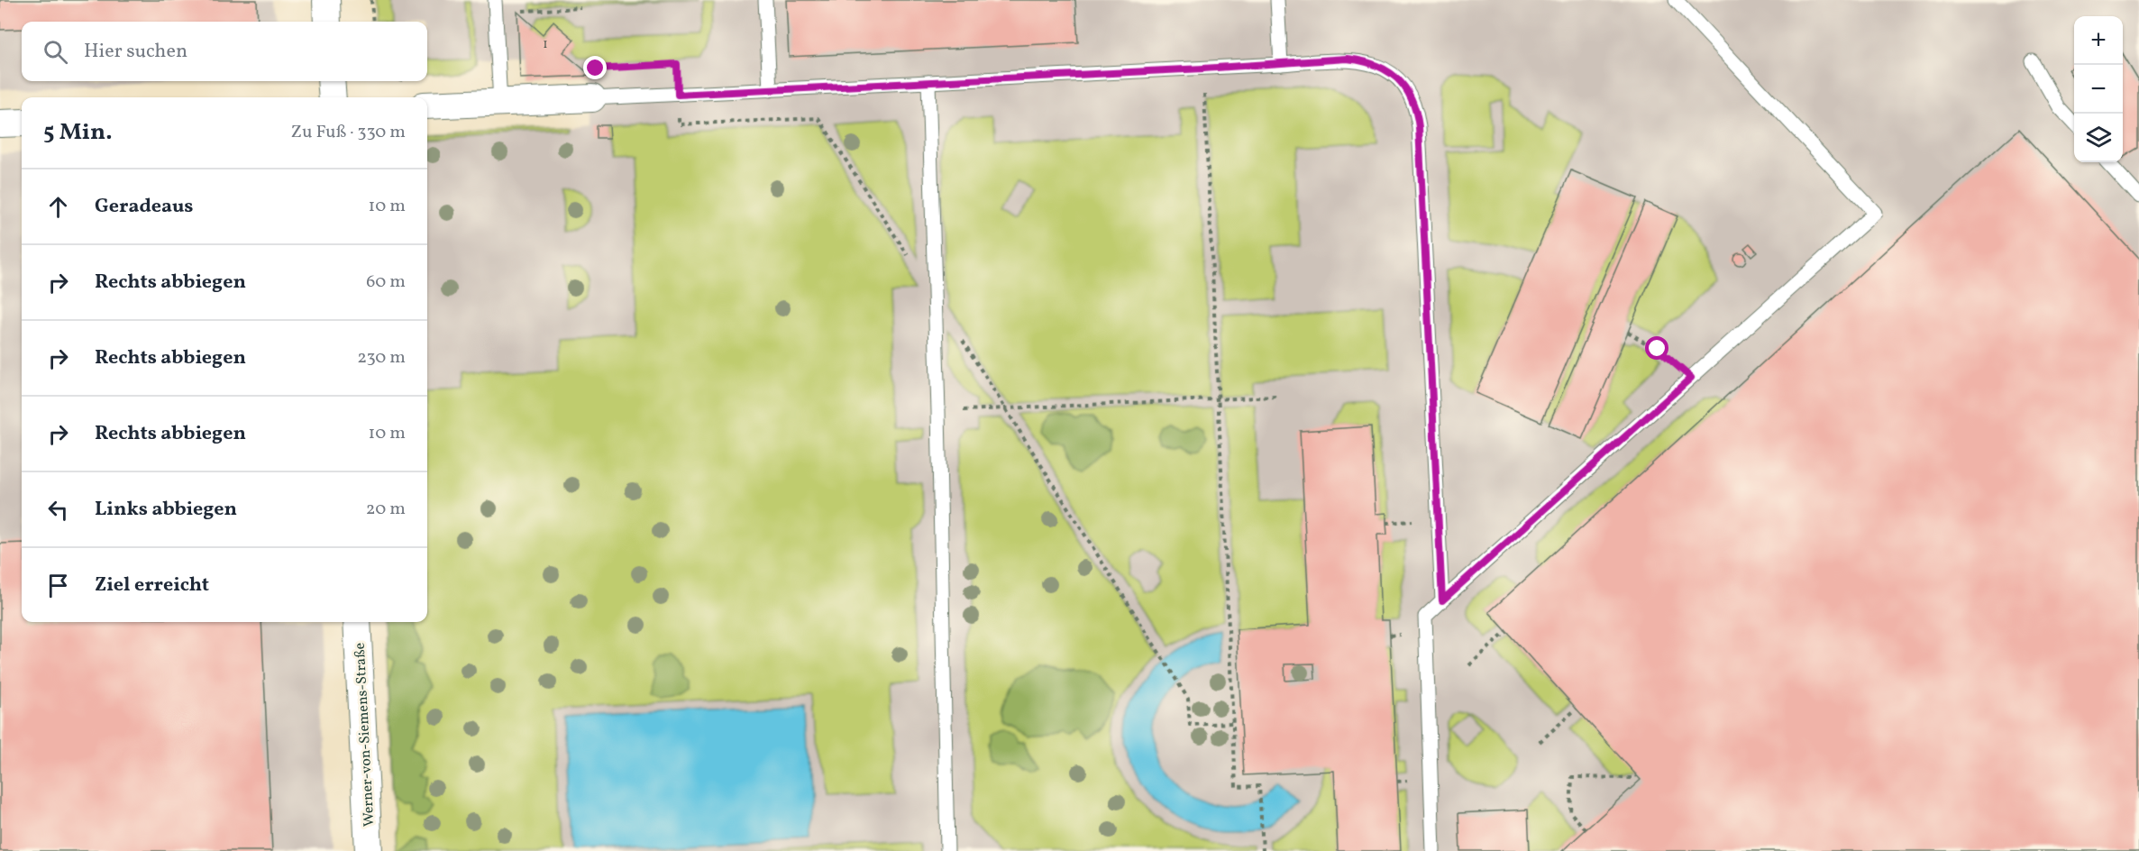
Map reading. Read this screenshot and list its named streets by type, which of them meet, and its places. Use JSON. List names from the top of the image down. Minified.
{"streets":{"street":["Werner-von-Siemens-Straße"]},"house_numbers":["1"],"page":{"map_buttons":["+","−"],"search":"Hier suchen","heading":["5 Min.","Zu Fuß · 330 m"],"list":[["Geradeaus","10 m"],["Rechts abbiegen","60 m"],["Rechts abbiegen","230 m"],["Rechts abbiegen","10 m"],["Links abbiegen","20 m"],"Ziel erreicht"]}}
